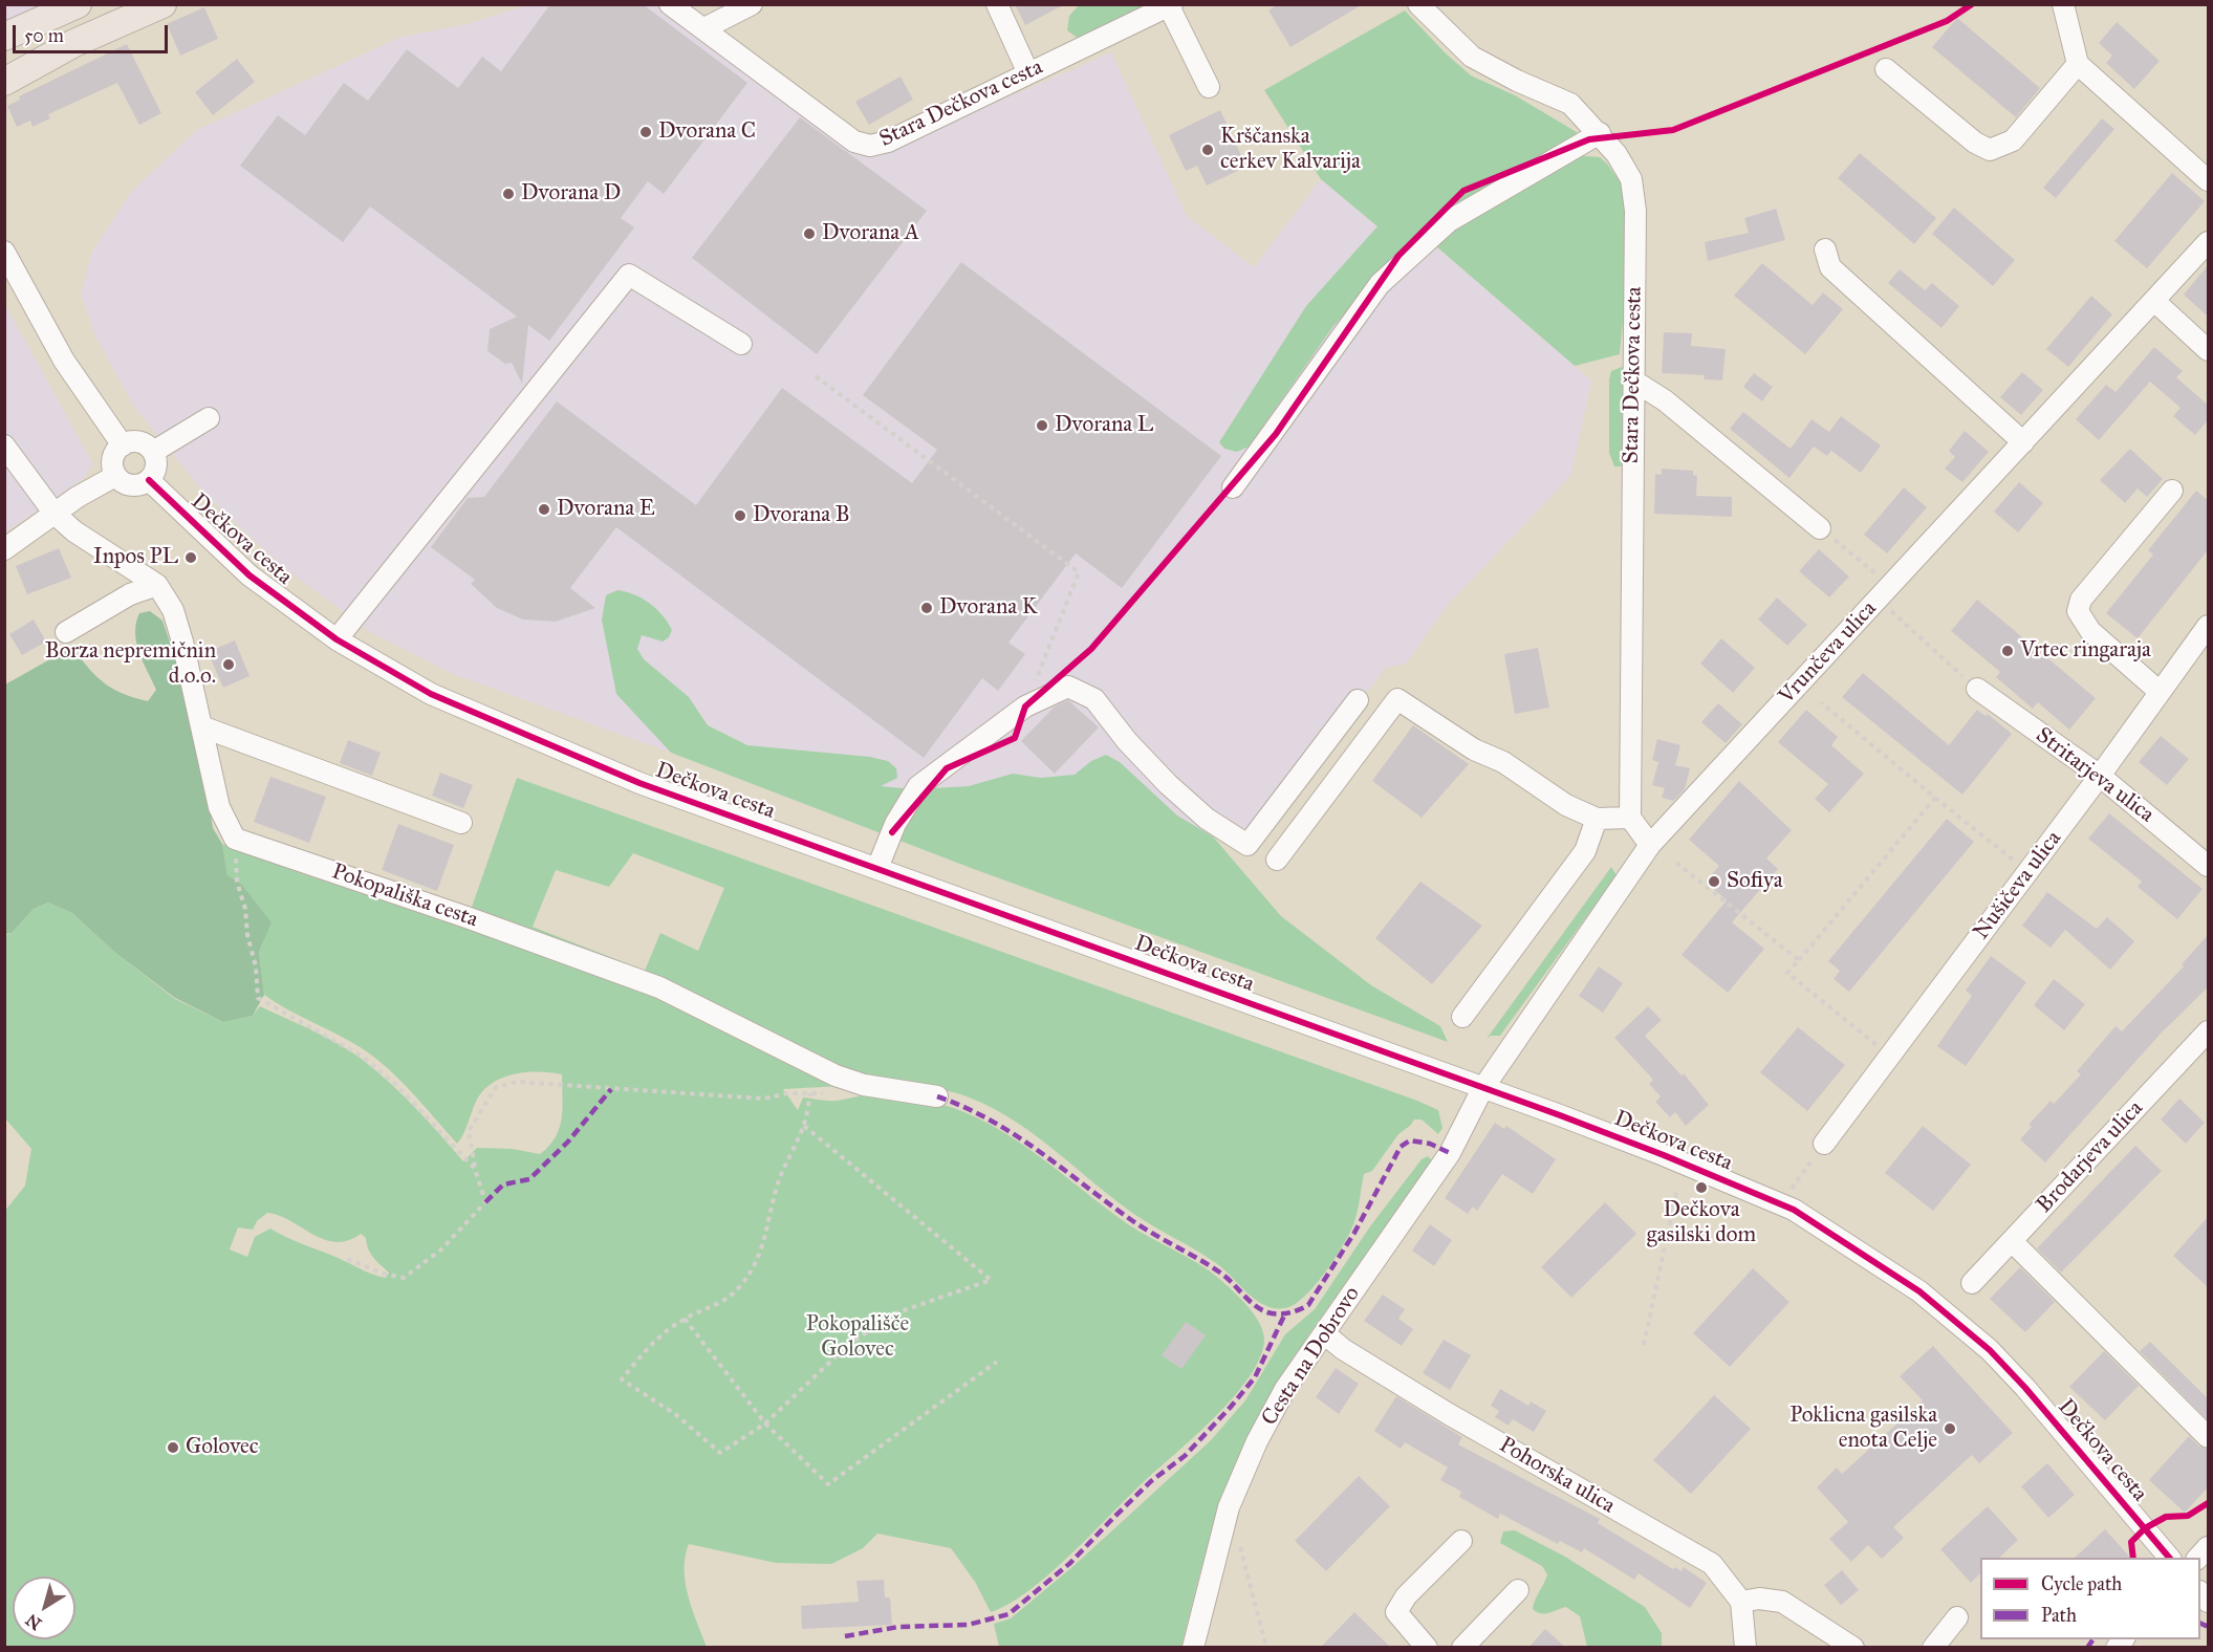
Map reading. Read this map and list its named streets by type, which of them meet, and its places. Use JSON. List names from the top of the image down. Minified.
{"streets":{"street":["Stara Dečkova cesta","Dečkova cesta","Vrunčeva ulica","Stritarjeva ulica","Nušičeva ulica","Pokopališka cesta","Brodarjeva ulica","Cesta na Dobrovo","Pohorska ulica"]},"crossings":[["Dečkova cesta","Vrunčeva ulica"],["Dečkova cesta","Cesta na Dobrovo"],["Vrunčeva ulica","Cesta na Dobrovo"],["Stritarjeva ulica","Nušičeva ulica"],["Cesta na Dobrovo","Pohorska ulica"]],"parks":["Pokopališče Golovec"],"places":["Dvorana C","Krščanska cerkev Kalvarija","Dvorana D","Dvorana A","Dvorana L","Dvorana E","Dvorana B","Inpos PL","Dvorana K","Vrtec ringaraja","Borza nepremičnin d.o.o.","Sofiya","Dečkova gasilski dom","Poklicna gasilska enota Celje","Golovec"],"legend":["Cycle path","Path"],"scale_bar":"50 m","north":"bottom left"}
